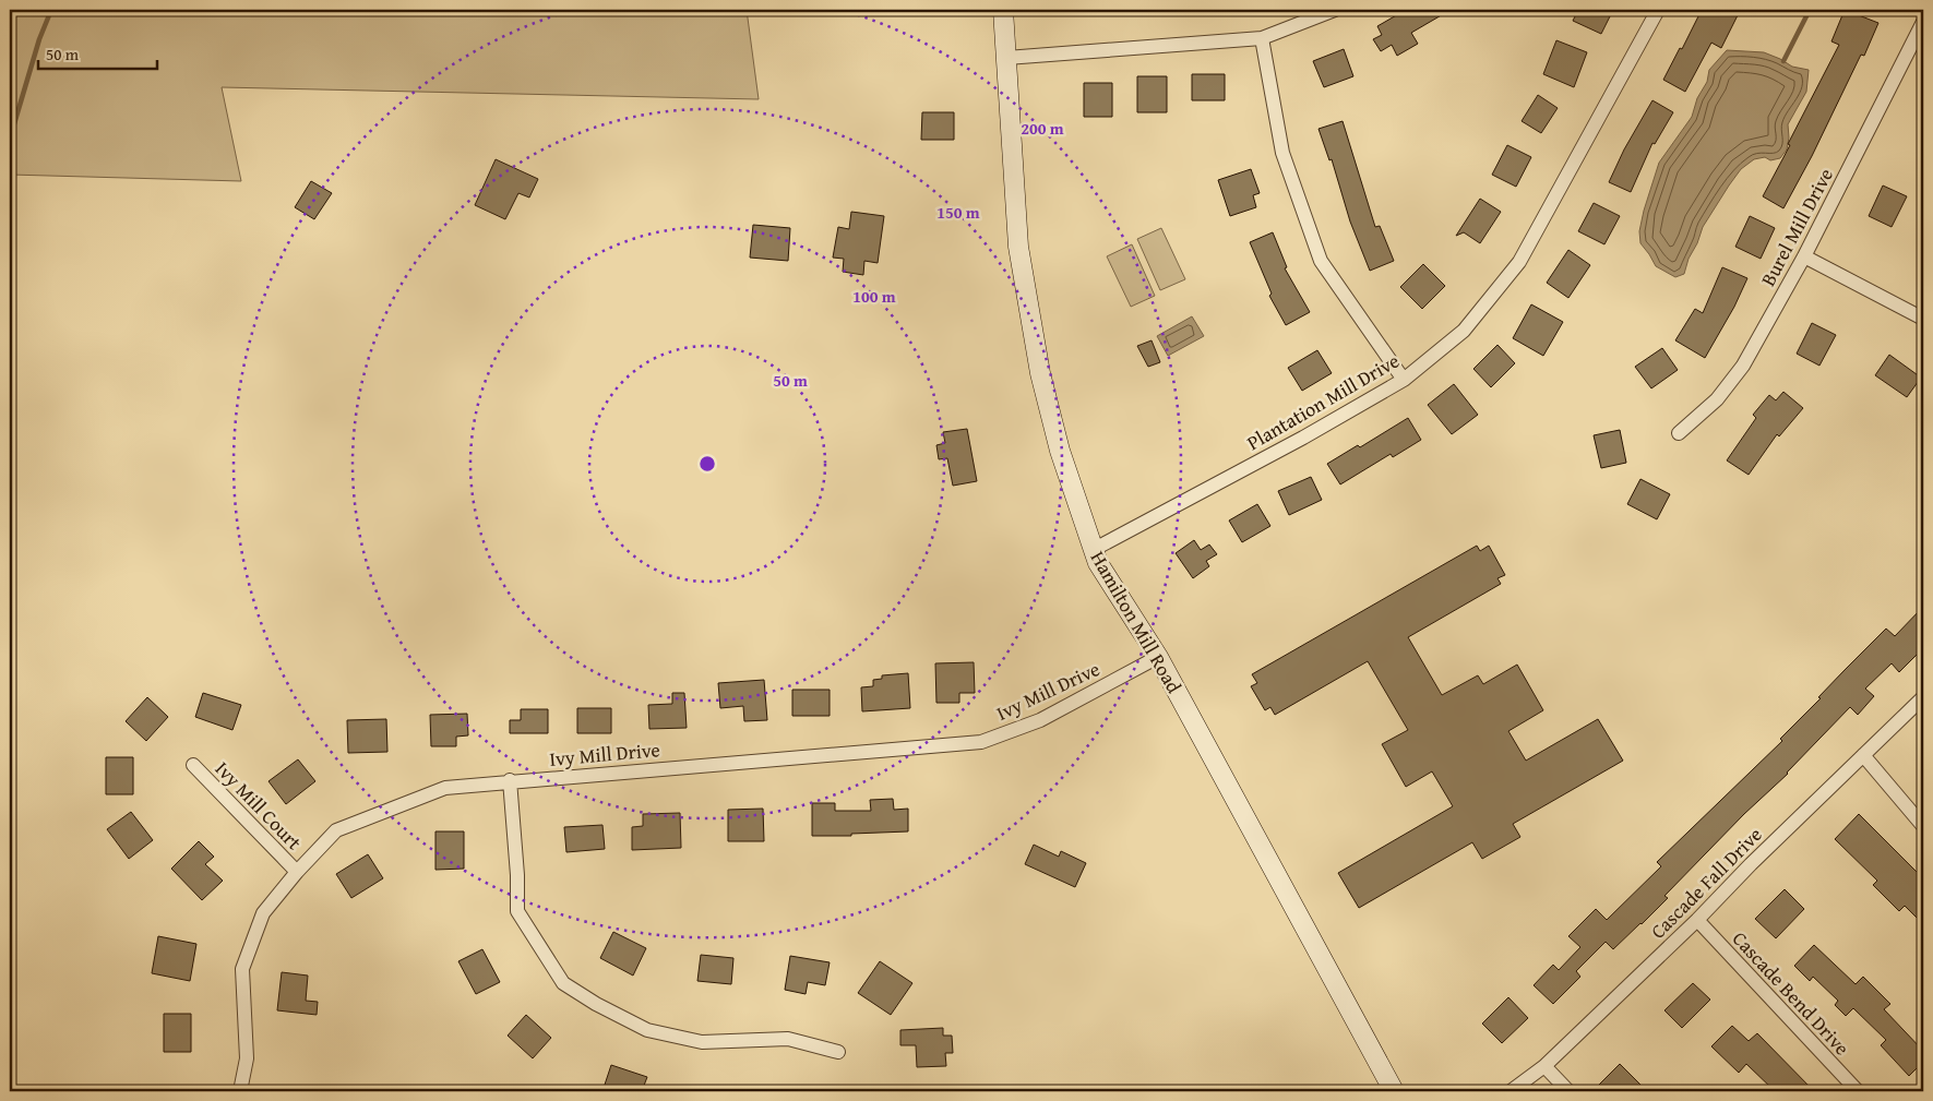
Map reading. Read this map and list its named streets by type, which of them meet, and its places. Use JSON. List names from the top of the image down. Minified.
{"streets":{"main road":["Hamilton Mill Road"],"street":["Burel Mill Drive","Plantation Mill Drive","Ivy Mill Drive","Ivy Mill Court","Cascade Fall Drive","Cascade Bend Drive"]},"crossings":[["Plantation Mill Drive","Hamilton Mill Road"],["Hamilton Mill Road","Ivy Mill Drive"],["Ivy Mill Drive","Ivy Mill Court"],["Cascade Fall Drive","Cascade Bend Drive"]],"scale_bar":"50 m","rings":["200 m","150 m","100 m","50 m"]}
